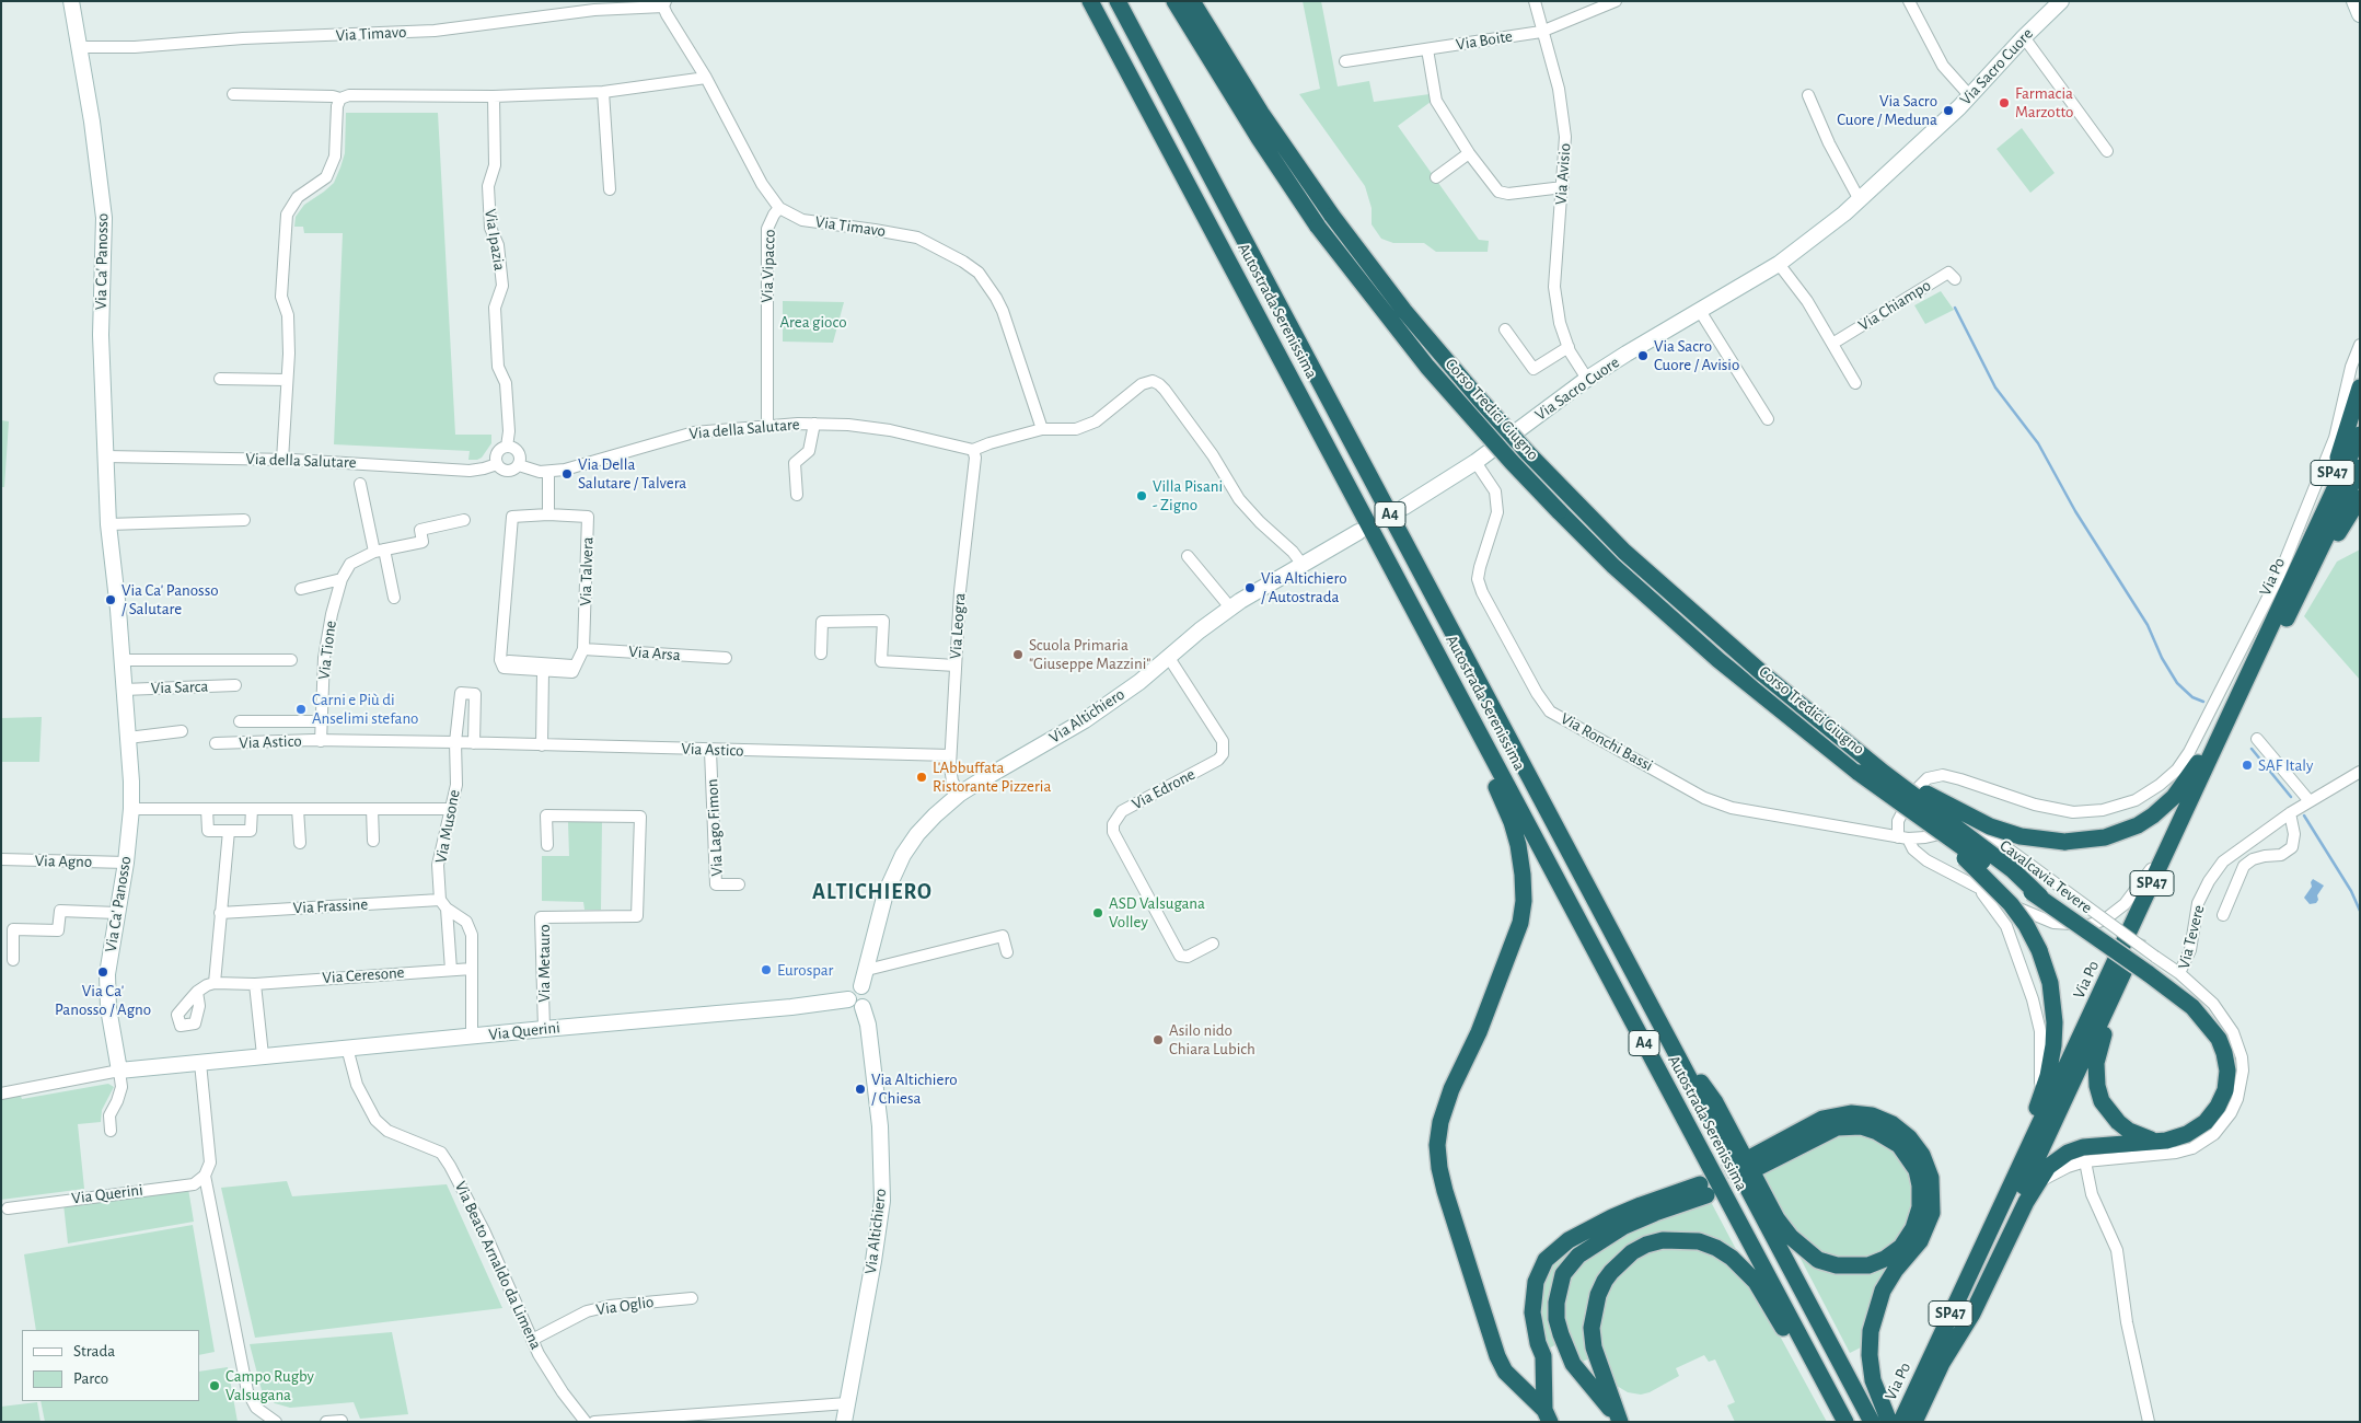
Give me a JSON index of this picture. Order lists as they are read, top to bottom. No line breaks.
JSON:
{"streets":{"highway":["Autostrada Serenissima","Corso Tredici Giugno","SP47","A4","Via Po"],"street":["Via Timavo","Via Boite","Via Sacro Cuore","Via Avisio","Via Ipazia","Via Ca' Panosso","Via Vipacco","Via Chiampo","Via della Salutare","Via Talvera","Via Leogra","Via Tione","Via Arsa","Via Sarca","Via Altichiero","Via Astico","Via Ronchi Bassi","Via Edrone","Via Musone","Via Lago Fimon","Via Agno","Cavalcavia Tevere","Via Frassine","Via Tevere","Via Metauro","Via Ceresone","Via Querini","Via Beato Arnaldo da Limena","Via Oglio"]},"crossings":[["Via Timavo","Via Ca' Panosso"],["Via Timavo","Via Vipacco"],["Via Boite","Via Avisio"],["Via Sacro Cuore","Via Avisio"],["Via Sacro Cuore","Via Ronchi Bassi"],["Via Ipazia","Via della Salutare"],["Via Ca' Panosso","Via della Salutare"],["Via Ca' Panosso","Via Sarca"],["Via Ca' Panosso","Via Agno"],["Via Ca' Panosso","Via Querini"],["Via Vipacco","Via della Salutare"],["Via della Salutare","Via Leogra"],["SP47","Via Po"],["Via Talvera","Via Arsa"],["Via Po","Via Ronchi Bassi"],["Via Po","Cavalcavia Tevere"],["Via Leogra","Via Altichiero"],["Via Leogra","Via Astico"],["Via Tione","Via Astico"],["Via Altichiero","Via Edrone"],["Via Altichiero","Via Querini"],["Via Astico","Via Musone"],["Via Astico","Via Lago Fimon"],["Via Ronchi Bassi","Cavalcavia Tevere"],["Via Musone","Via Frassine"],["Via Musone","Via Ceresone"],["Cavalcavia Tevere","Via Tevere"],["Via Metauro","Via Querini"],["Via Querini","Via Beato Arnaldo da Limena"],["Via Beato Arnaldo da Limena","Via Oglio"]],"districts":["ALTICHIERO"],"parks":["Area gioco"],"places":["Farmacia Marzotto","Via Sacro Cuore / Meduna","Via Sacro Cuore / Avisio","Via Della Salutare / Talvera","Villa Pisani - Zigno","Via Altichiero / Autostrada","Via Ca' Panosso / Salutare","Scuola Primaria \"Giuseppe Mazzini\"","Carni e Più di Anselimi stefano","SAF Italy","L'Abbuffata Ristorante Pizzeria","ASD Valsugana Volley","Eurospar","Via Ca' Panosso / Agno","Asilo nido Chiara Lubich","Via Altichiero / Chiesa","Campo Rugby Valsugana"],"legend":["Strada","Parco"]}
